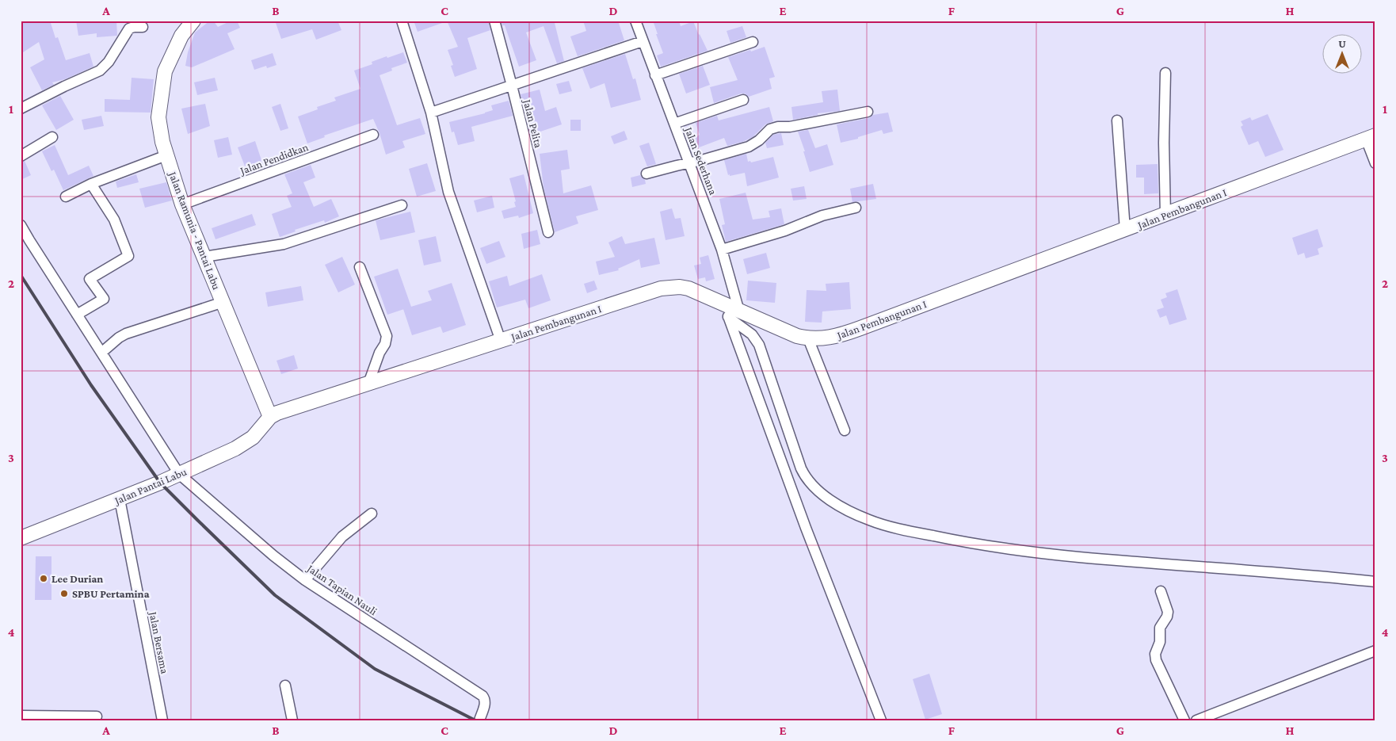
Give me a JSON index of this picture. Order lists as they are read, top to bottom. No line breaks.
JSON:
{"streets":{"main road":["Jalan Pembangunan I","Jalan Ramunia - Pantai Labu","Jalan Pantai Labu"],"street":["Jalan Pelita","Jalan Pendidkan","Jalan Sederhana","Jalan Tapian Nauli","Jalan Bersama"]},"crossings":[["Jalan Pendidkan","Jalan Ramunia - Pantai Labu"],["Jalan Sederhana","Jalan Pembangunan I"],["Jalan Pembangunan I","Jalan Ramunia - Pantai Labu"],["Jalan Pembangunan I","Jalan Pantai Labu"],["Jalan Ramunia - Pantai Labu","Jalan Pantai Labu"],["Jalan Pantai Labu","Jalan Tapian Nauli"],["Jalan Pantai Labu","Jalan Bersama"]],"places":["Lee Durian","SPBU Pertamina"],"north":"top","grid":{"columns":["A","B","C","D","E","F","G","H"],"rows":["1","2","3","4"]}}
